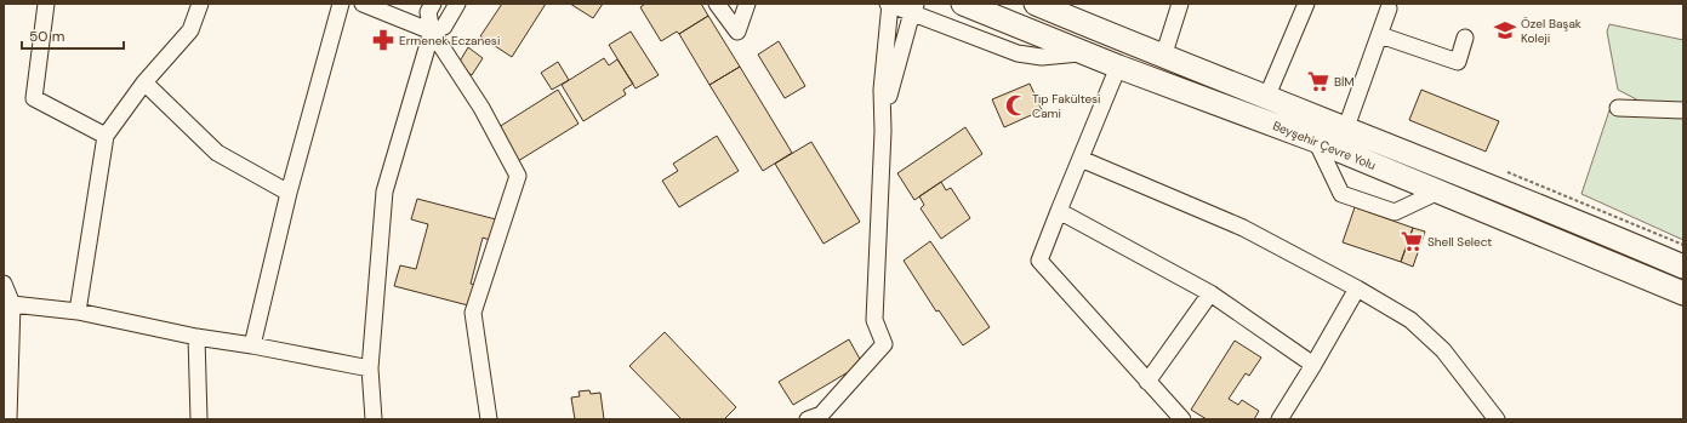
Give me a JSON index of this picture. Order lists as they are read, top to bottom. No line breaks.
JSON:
{"streets":{"highway":["Beyşehir Çevre Yolu"]},"places":{"school or university":["Özel Başak Koleji"],"pharmacy":["Ermenek Eczanesi"],"supermarket":["BİM","Shell Select"],"mosque":["Tıp Fakültesi Cami"]},"scale_bar":"50 m"}
